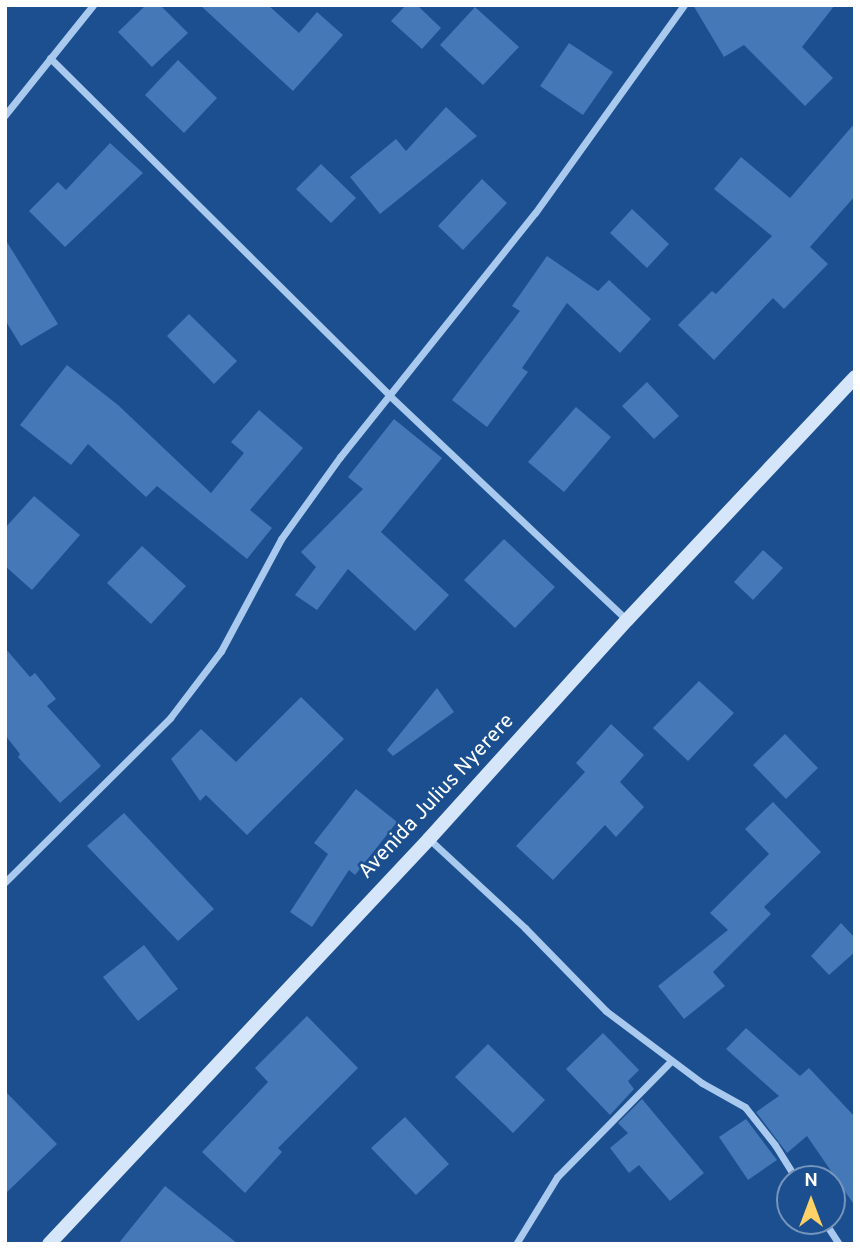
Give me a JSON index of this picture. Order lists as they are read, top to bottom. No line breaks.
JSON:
{"streets":{"street":["Avenida Julius Nyerere"]},"north":"top"}
